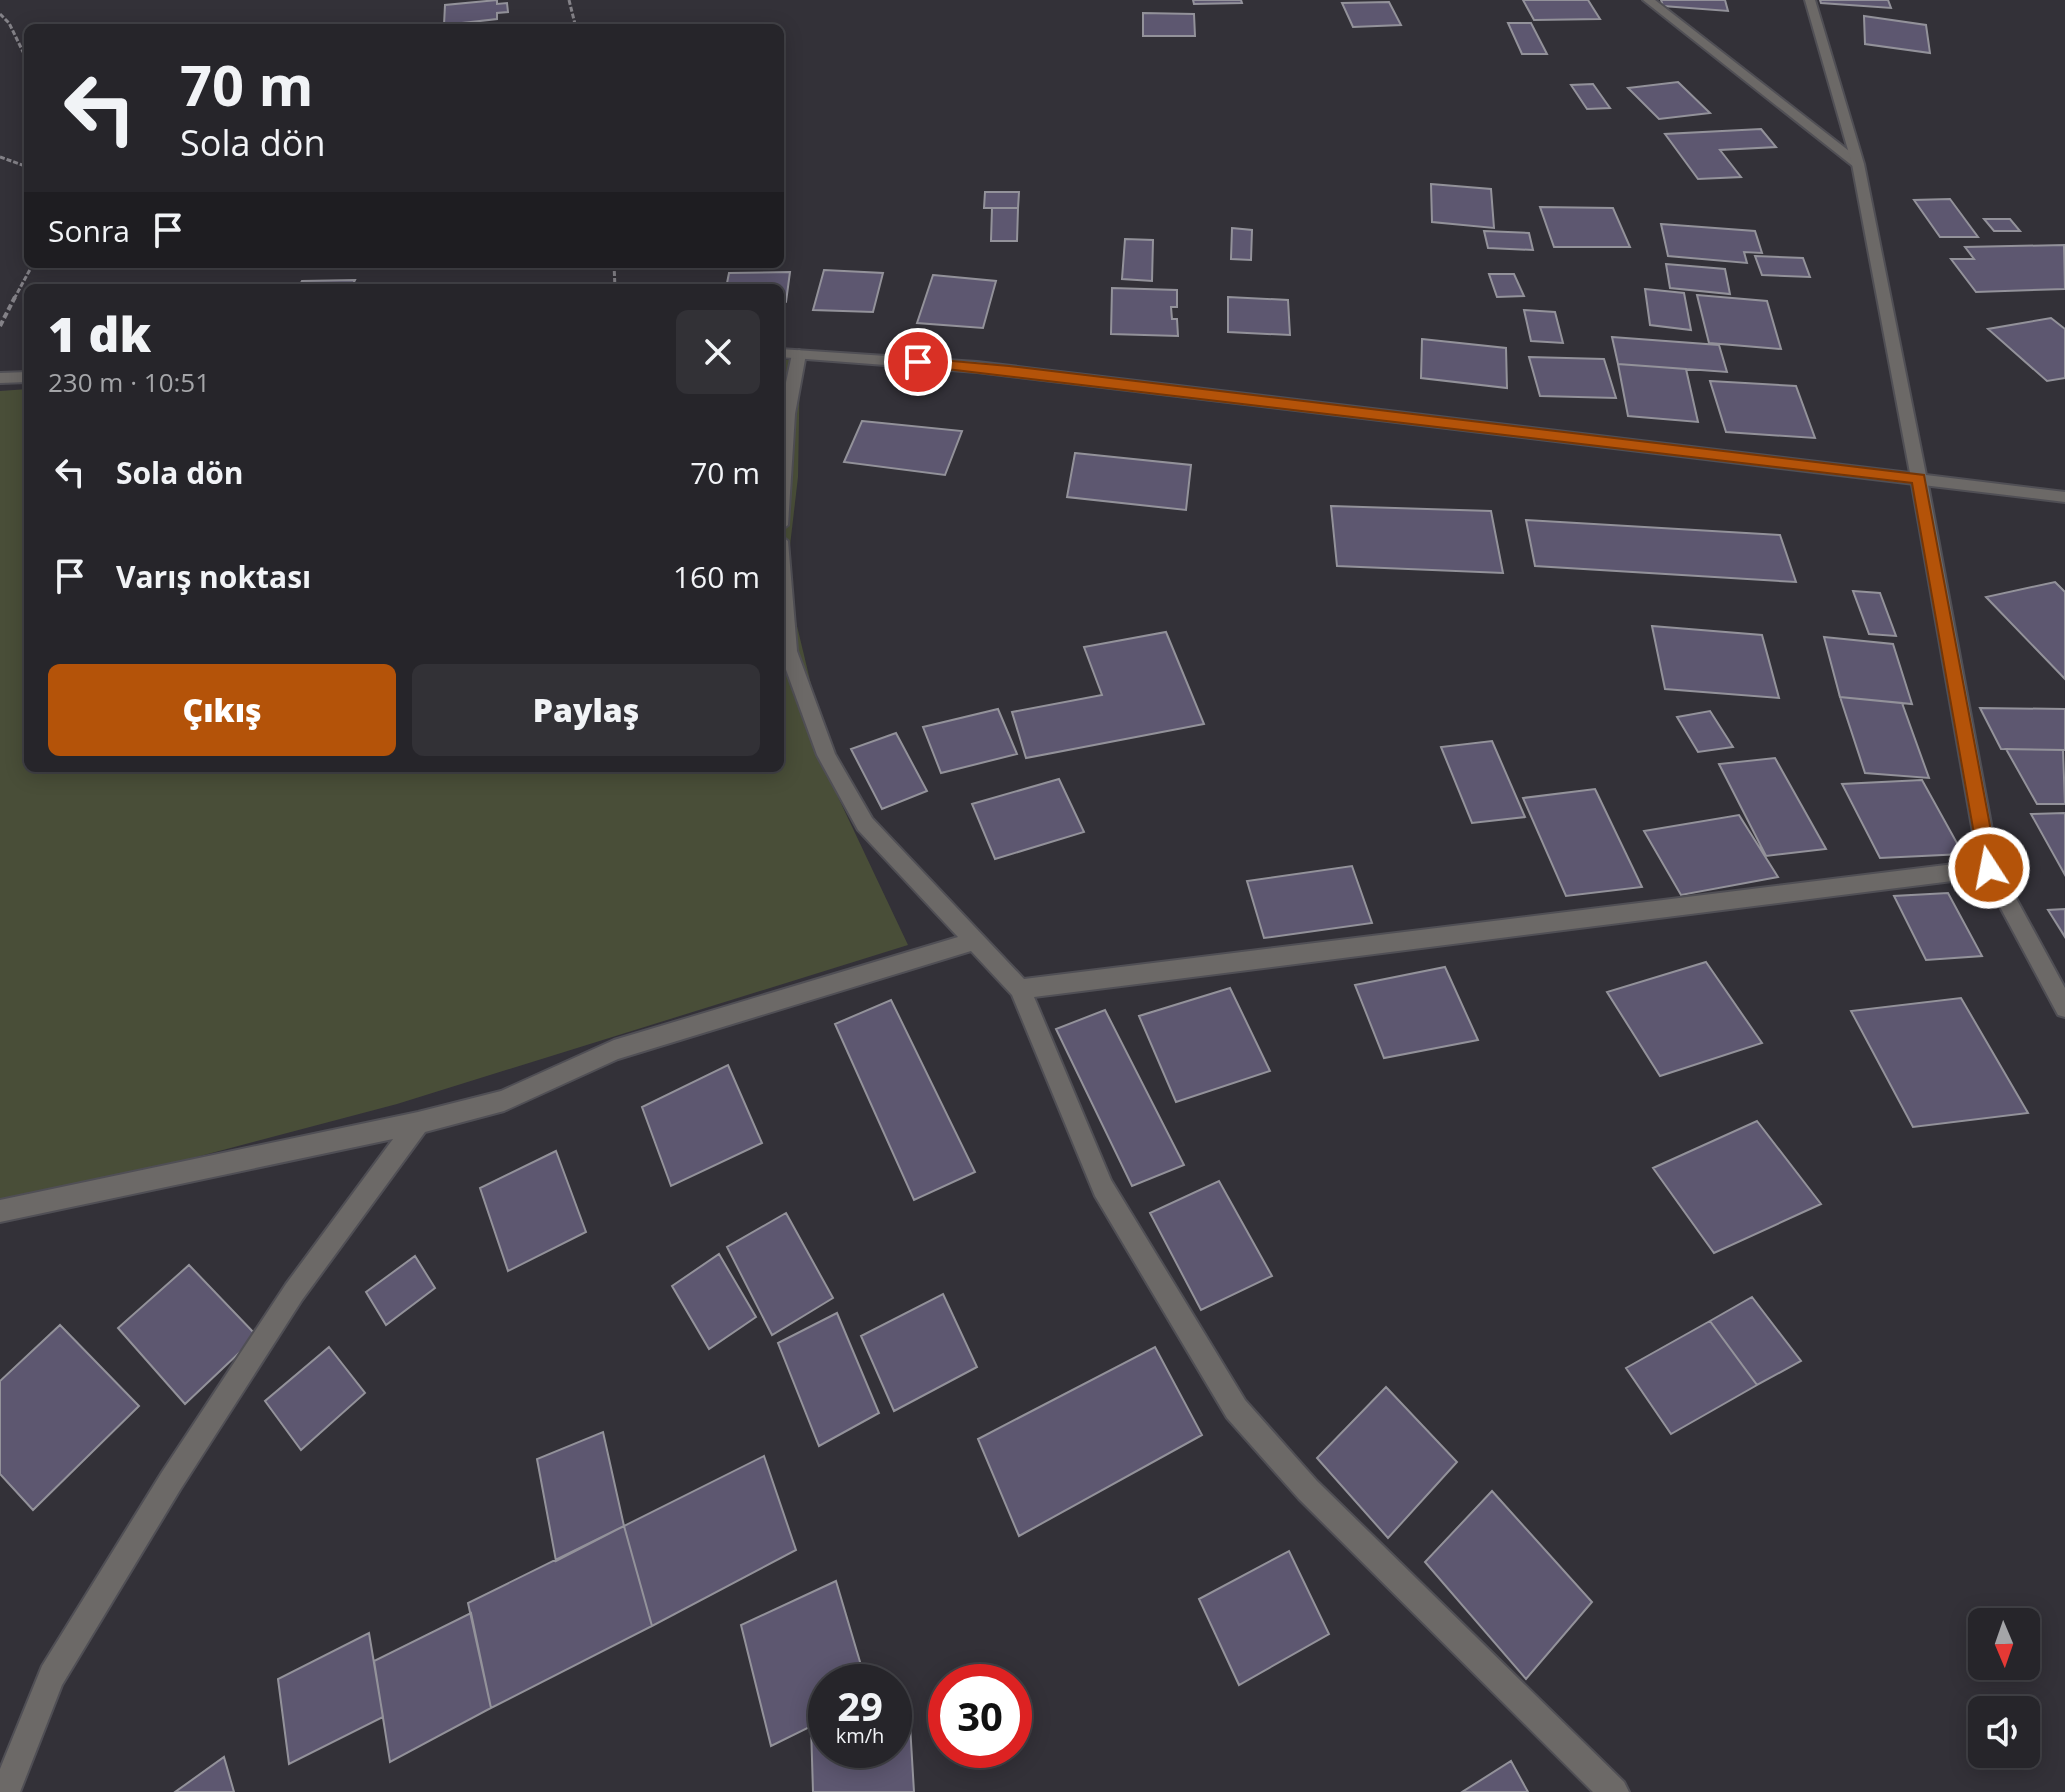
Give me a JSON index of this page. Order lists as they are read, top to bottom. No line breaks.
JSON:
{"north":"bottom","page":{"turn":["70 m","Sola dön"],"then":"Sonra","heading":["1 dk","230 m · 10:51"],"list":[{"name":"Sola dön","value":"70 m"},{"name":"Varış noktası","value":"160 m"}],"buttons":["Çıkış","Paylaş"],"speed":"29 km/h","limit":"30"}}
